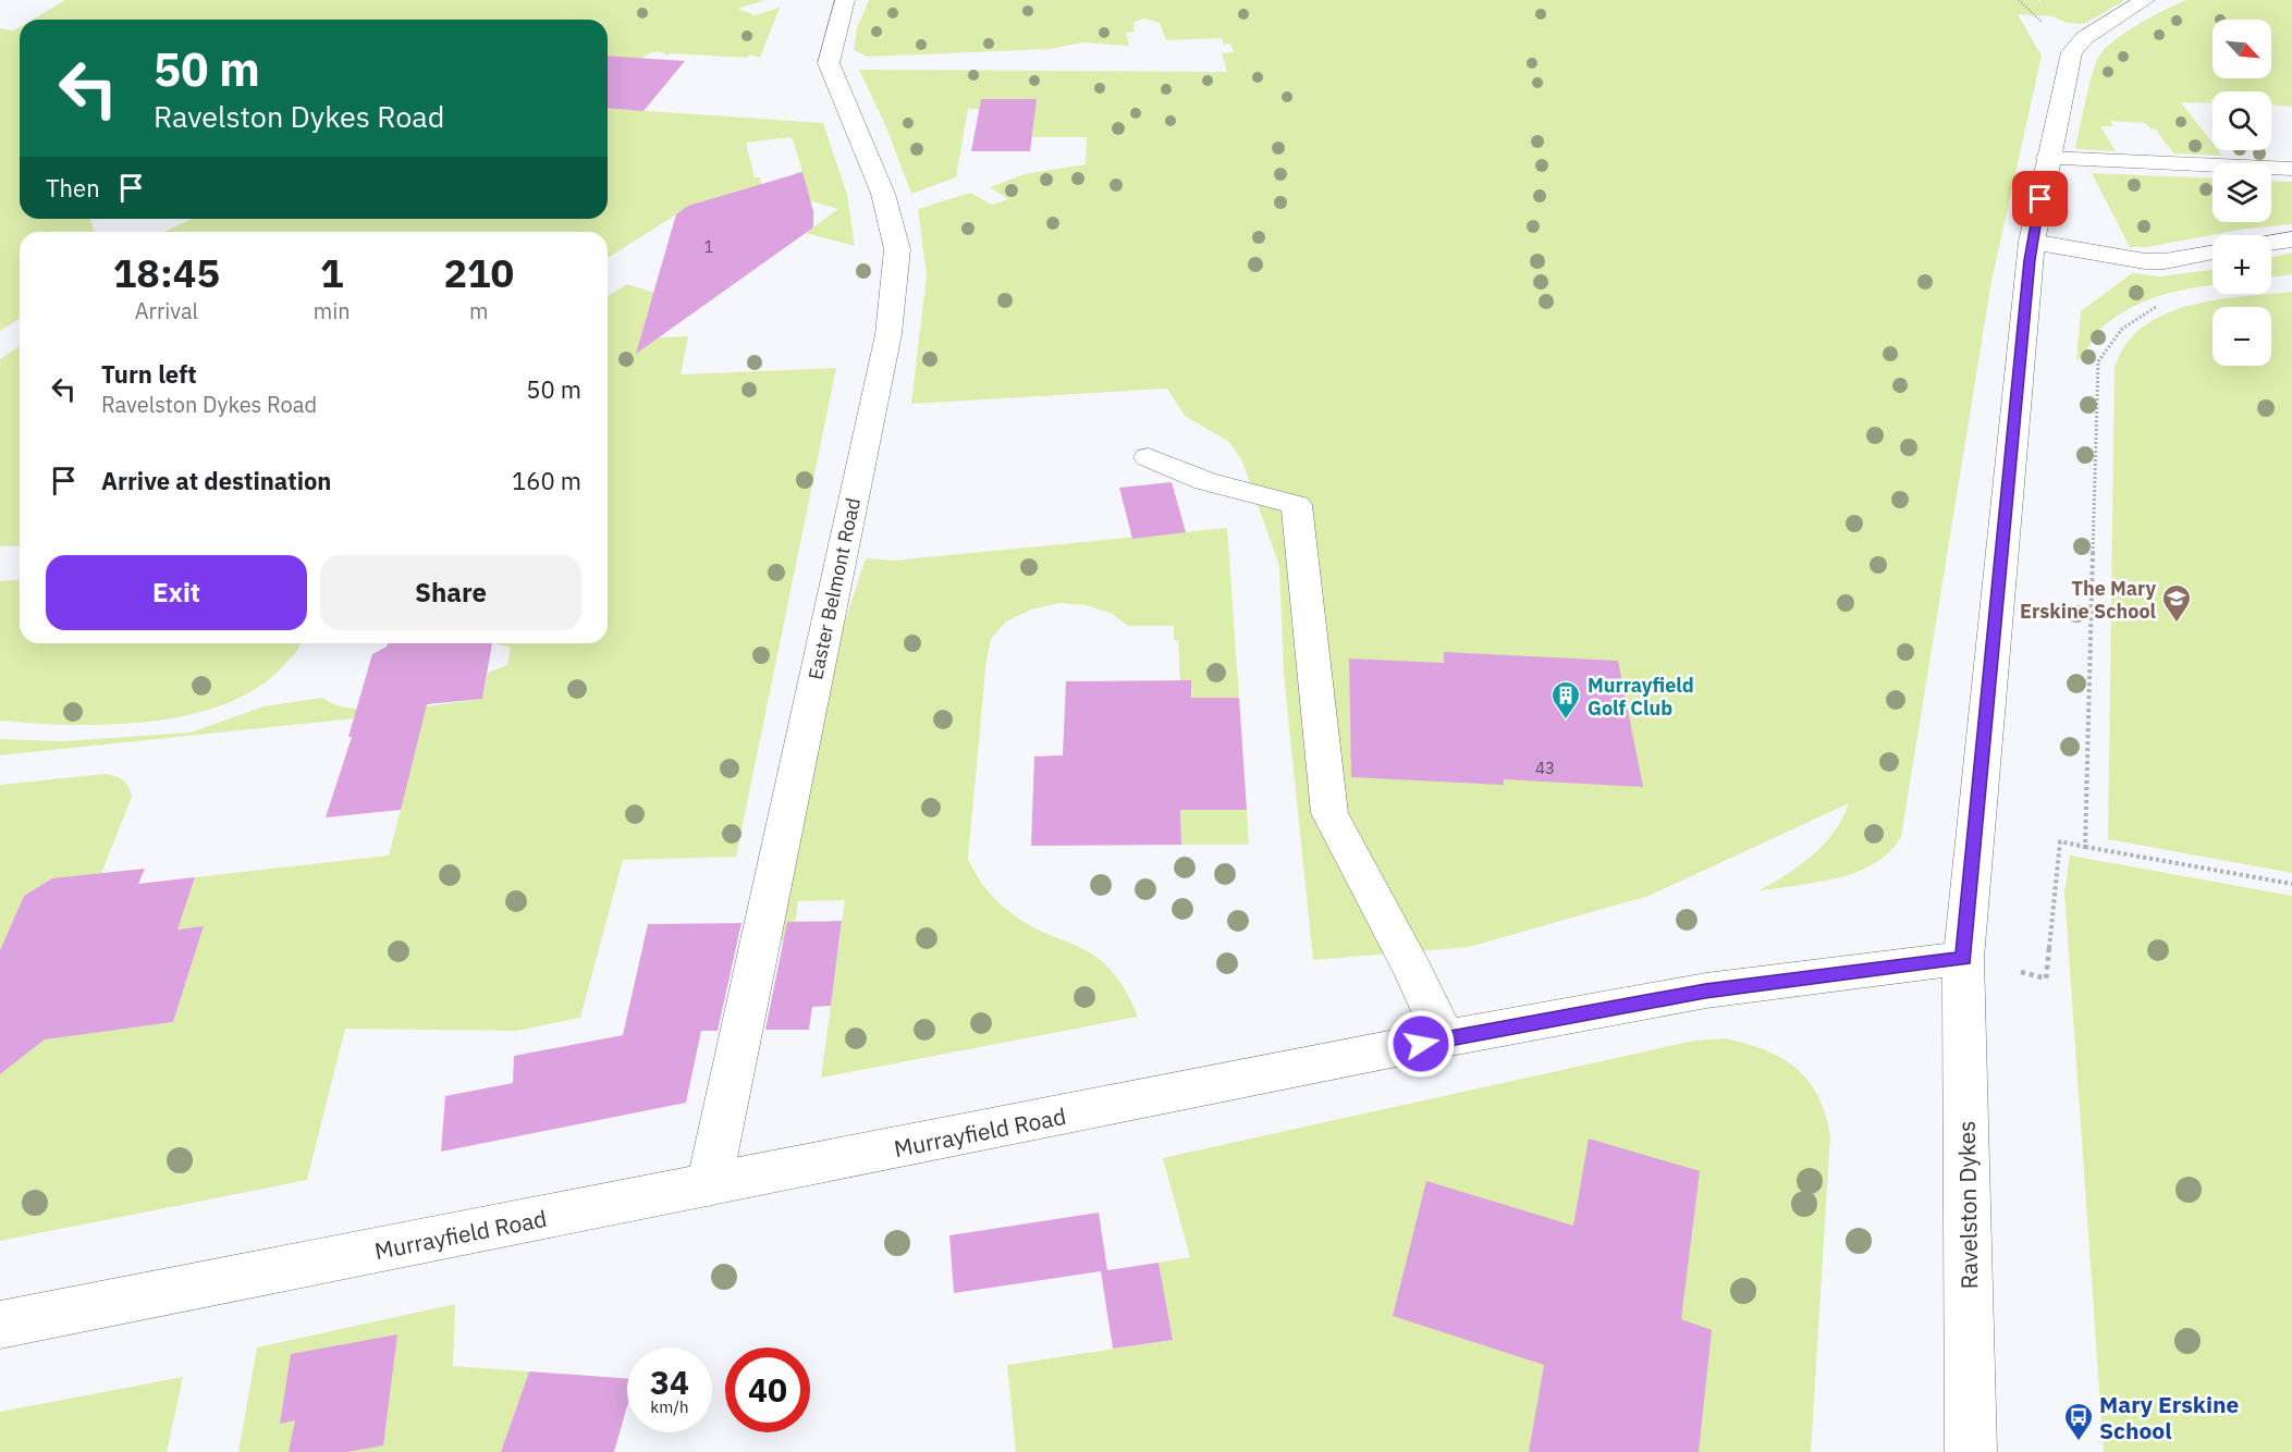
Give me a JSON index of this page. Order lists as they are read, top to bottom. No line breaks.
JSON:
{"streets":{"street":["Easter Belmont Road","Murrayfield Road","Ravelston Dykes"]},"crossings":[["Easter Belmont Road","Murrayfield Road"],["Murrayfield Road","Ravelston Dykes"]],"places":{"school or university":["The Mary Erskine School"],"building":["Murrayfield Golf Club"],"bus stop":["Mary Erskine School"]},"house_numbers":["1","43"],"north":"bottom right","page":{"map_buttons":["+","−"],"turn":["50 m","Ravelston Dykes Road"],"then":"Then","eta":["18:45","Arrival","1","min","210","m"],"list":[{"name":"Turn left","note":"Ravelston Dykes Road","value":"50 m"},{"name":"Arrive at destination","value":"160 m"}],"buttons":["Exit","Share"],"speed":"34 km/h","limit":"40"}}
